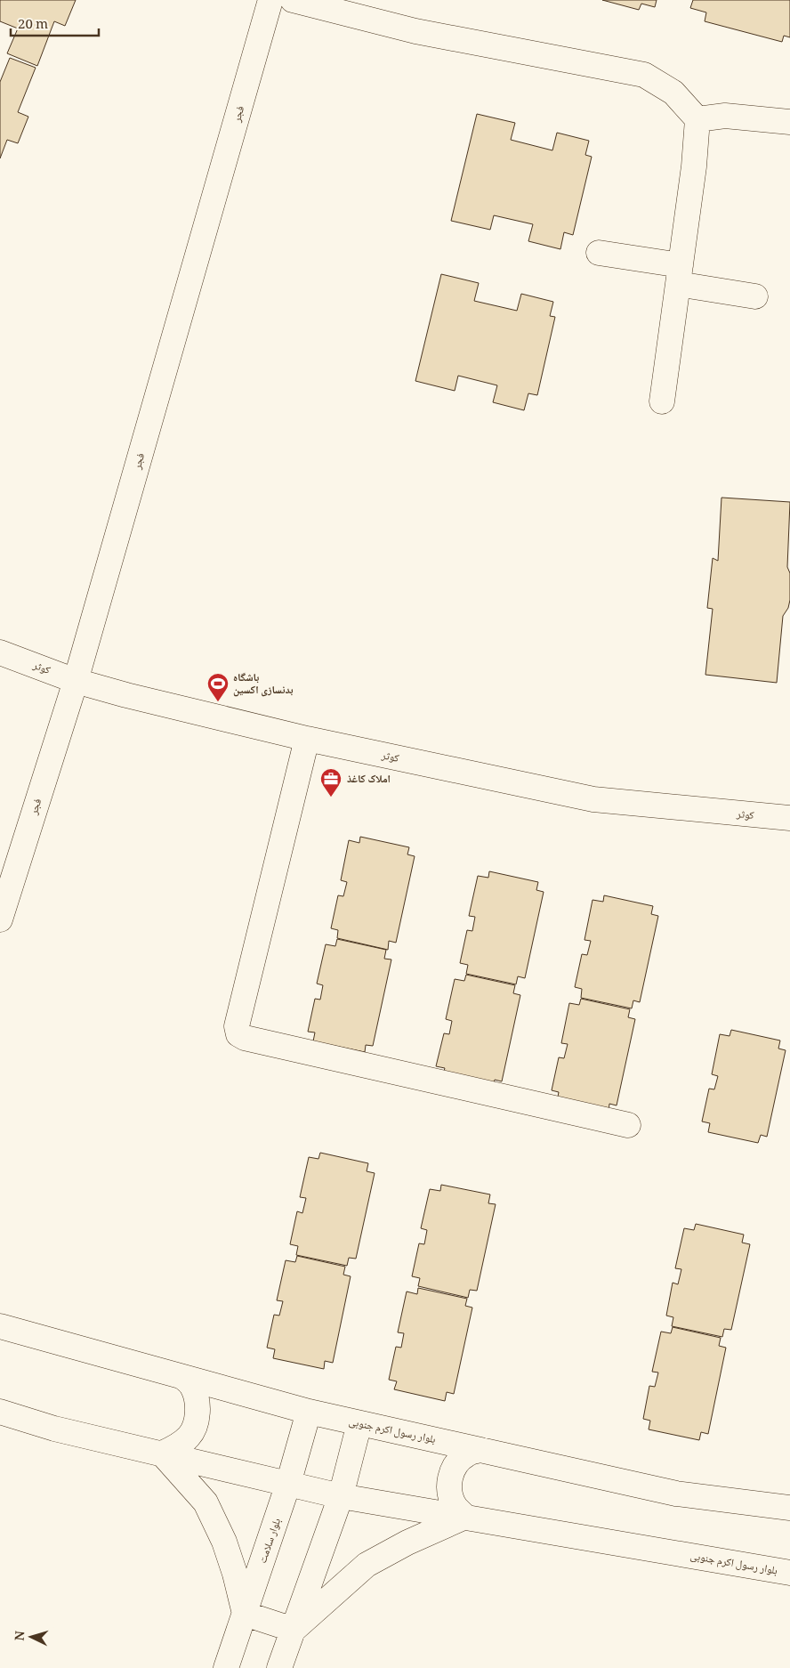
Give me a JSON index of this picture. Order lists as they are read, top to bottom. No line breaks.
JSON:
{"streets":{"street":["فجر","کوثر","بلوار رسول اکرم جنوبی","بلوار سلامت"]},"crossings":[["فجر","کوثر"],["بلوار رسول اکرم جنوبی","بلوار سلامت"]],"places":{"sports":["باشگاه بدنسازی اکسین"],"office":["املاک کاغذ"]},"scale_bar":"20 m","north":"left"}
